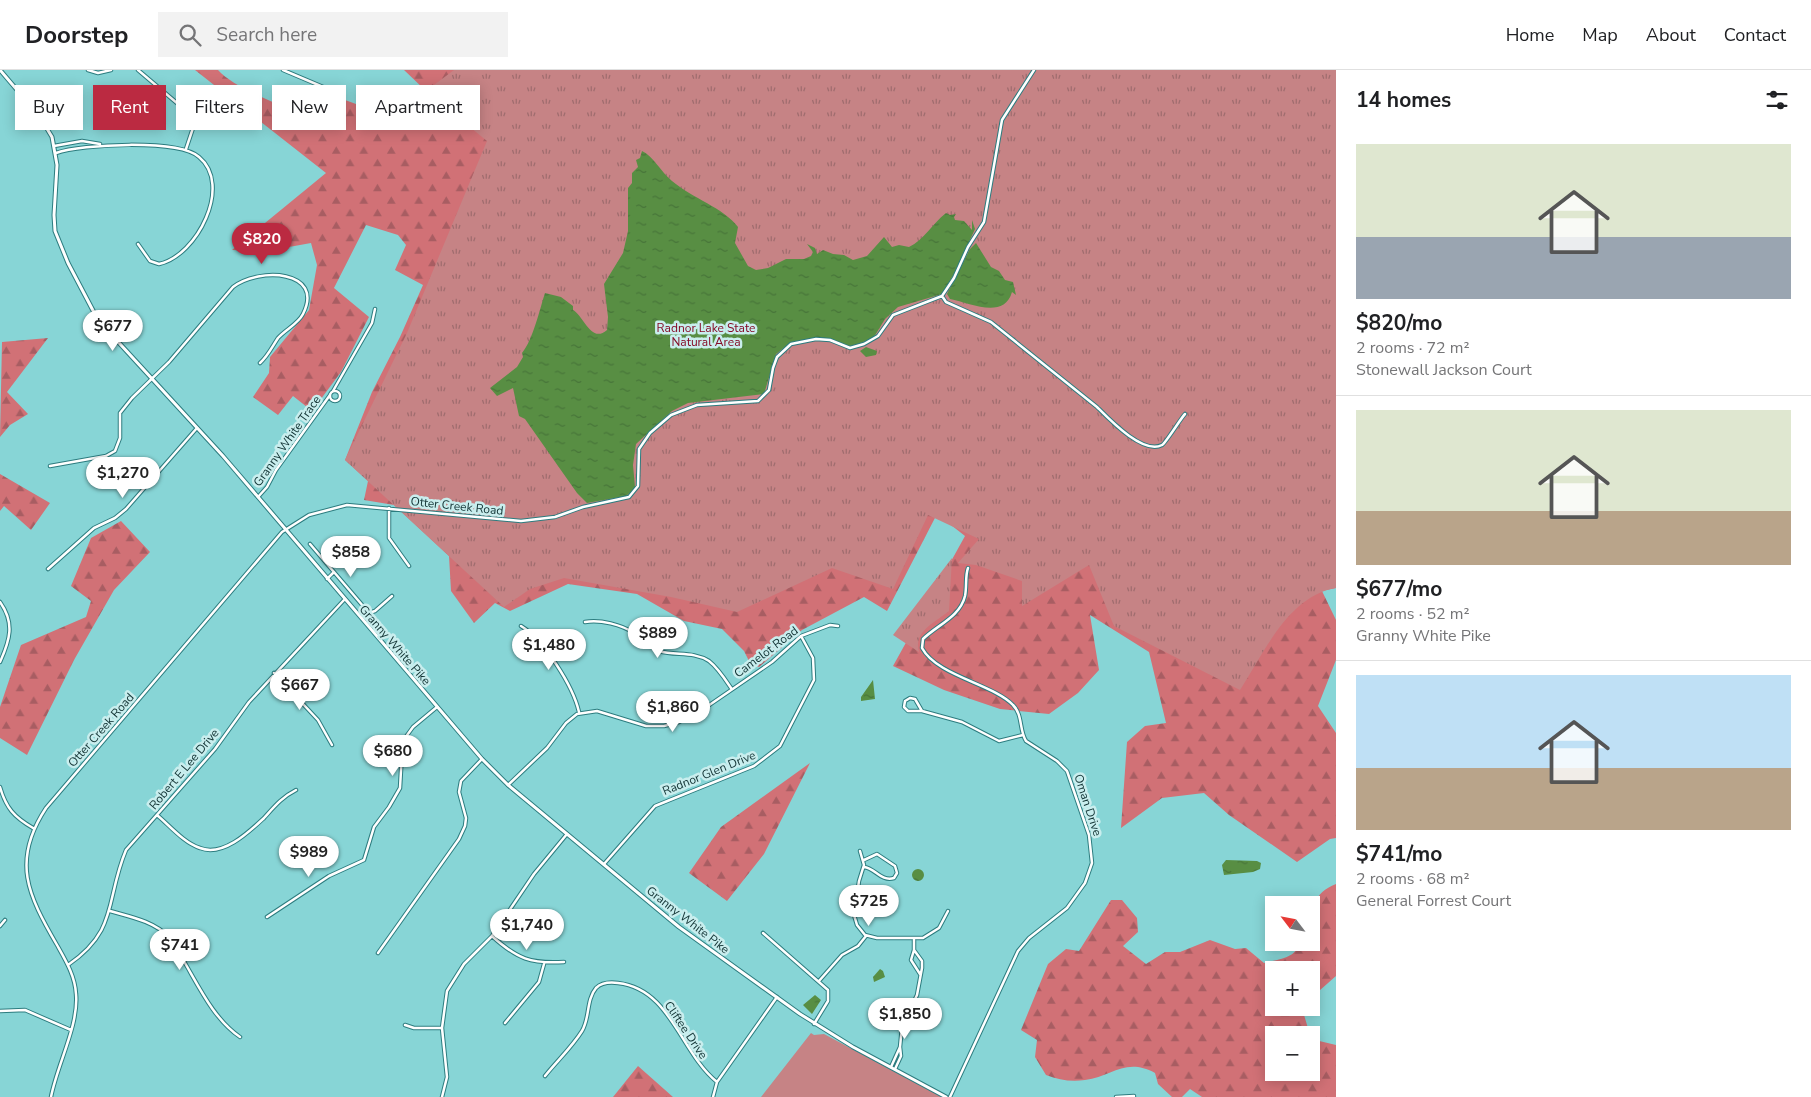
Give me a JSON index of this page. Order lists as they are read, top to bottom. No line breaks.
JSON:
{"streets":{"main road":["Granny White Pike"],"street":["Granny White Trace","Otter Creek Road","Camelot Road","Robert E Lee Drive","Radnor Glen Drive","Oman Drive","Cliftee Drive"]},"crossings":[["Granny White Trace","Granny White Pike"],["Otter Creek Road","Granny White Pike"],["Otter Creek Road","Robert E Lee Drive"],["Granny White Pike","Robert E Lee Drive"],["Granny White Pike","Radnor Glen Drive"],["Granny White Pike","Oman Drive"],["Camelot Road","Radnor Glen Drive"]],"parks":["Radnor Lake State Natural Area"],"north":"top left","page":{"header":"Doorstep","search":"Search here","nav":["Home","Map","About","Contact"],"heading":"14 homes","chip":["Buy","Rent","Filters","New","Apartment"],"list":[{"name":"$820/mo","note":"2 rooms · 72 m² · Stonewall Jackson Court"},{"name":"$677/mo","note":"2 rooms · 52 m² · Granny White Pike"},{"name":"$741/mo","note":"2 rooms · 68 m² · General Forrest Court"}],"price":["$820","$677","$1,270","$858","$889","$1,480","$667","$1,860","$680","$989","$725","$1,740","$741","$1,850"],"map_buttons":["+","−"]}}
